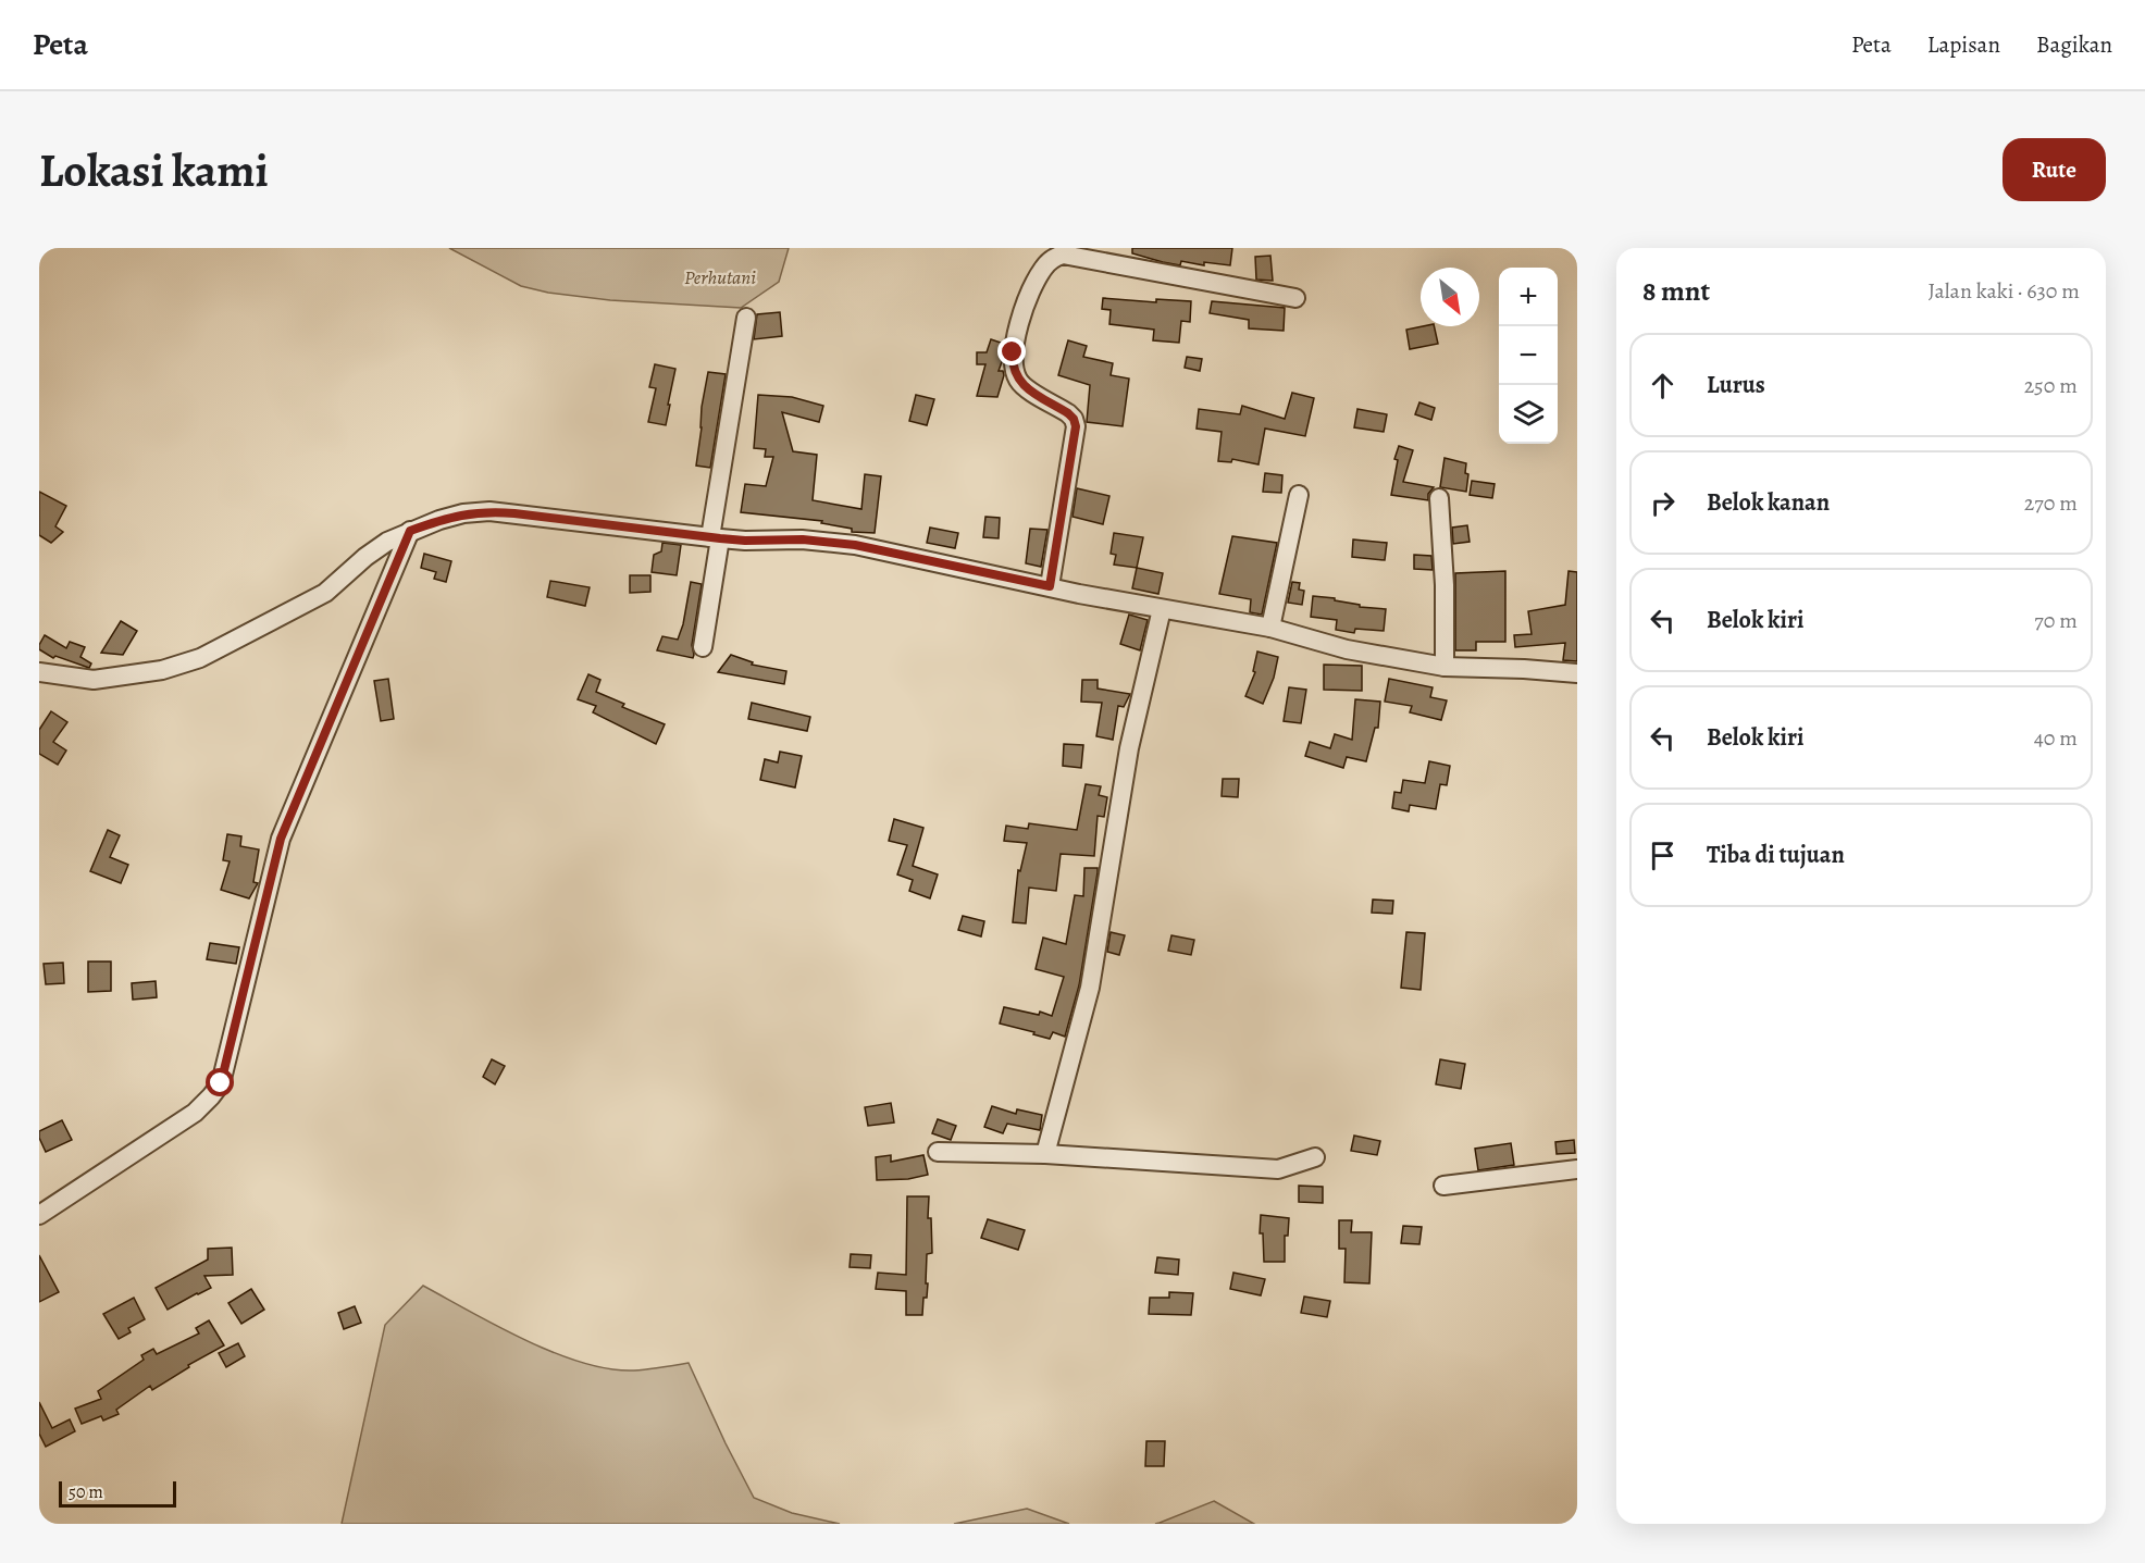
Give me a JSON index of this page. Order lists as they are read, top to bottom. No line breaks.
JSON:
{"parks":["Perhutani"],"scale_bar":"50 m","north":"bottom right","page":{"header":"Peta","nav":["Peta","Lapisan","Bagikan"],"buttons":"Rute","title":"Lokasi kami","heading":["8 mnt","Jalan kaki · 630 m"],"map_buttons":["+","−"],"list":[["Lurus","250 m"],["Belok kanan","270 m"],["Belok kiri","70 m"],["Belok kiri","40 m"],"Tiba di tujuan"],"scale":"50 m"}}
